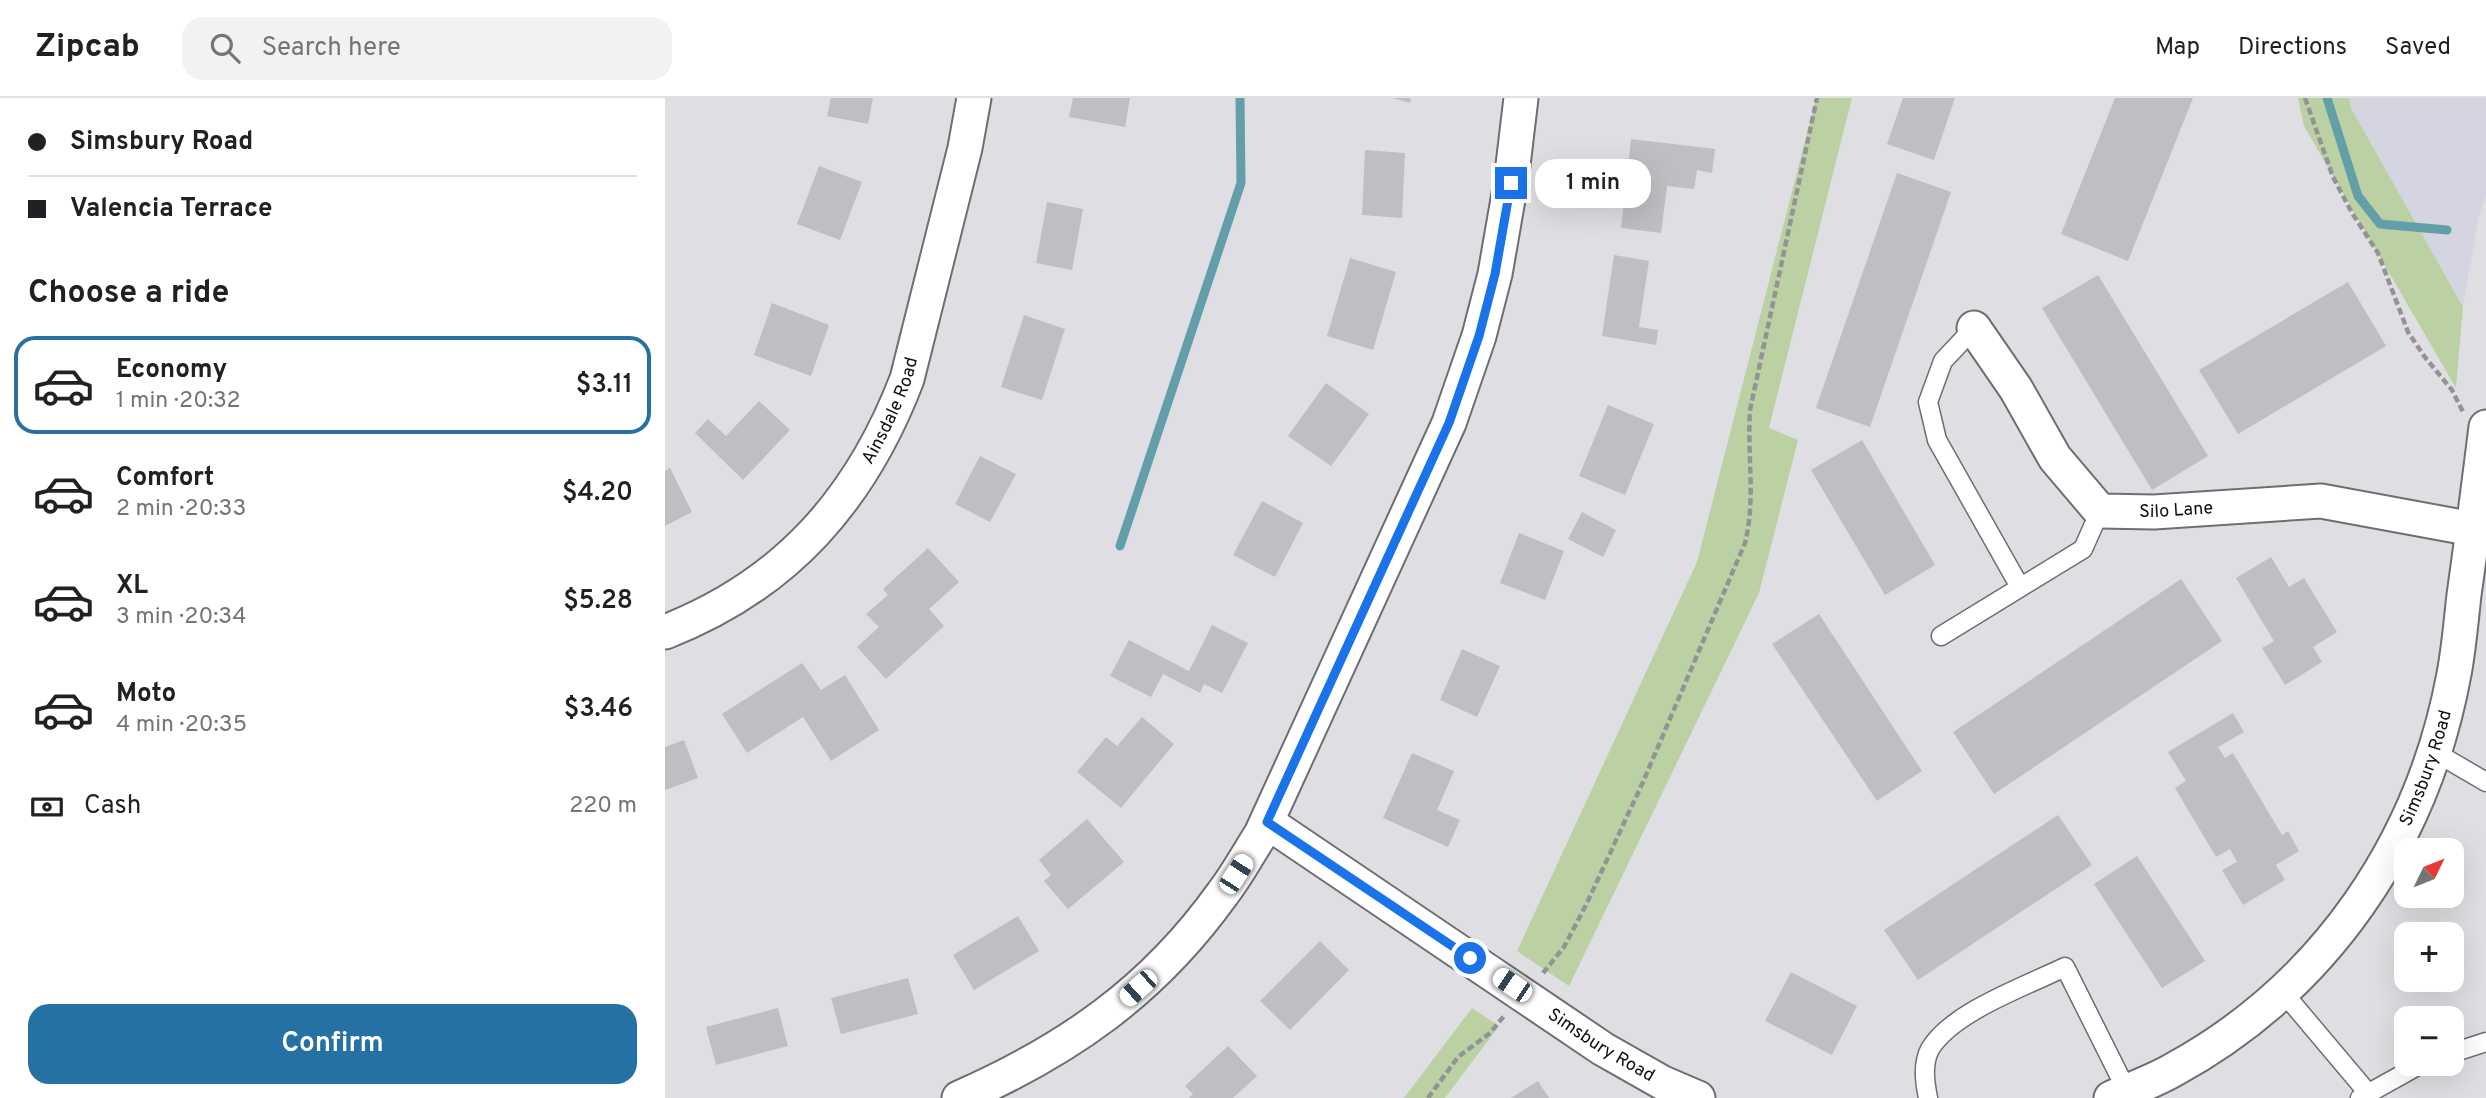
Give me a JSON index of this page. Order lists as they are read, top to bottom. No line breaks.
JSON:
{"streets":{"street":["Ainsdale Road","Silo Lane","Simsbury Road"]},"crossings":[["Silo Lane","Simsbury Road"]],"north":"top right","page":{"header":"Zipcab","search":"Search here","nav":["Map","Directions","Saved"],"banner":["Simsbury Road","Valencia Terrace"],"bubble":"1 min","heading":"Choose a ride","list":[{"name":"Economy","note":"1 min · 20:32","value":"$3.11"},{"name":"Comfort","note":"2 min · 20:33","value":"$4.20"},{"name":"XL","note":"3 min · 20:34","value":"$5.28"},{"name":"Moto","note":"4 min · 20:35","value":"$3.46"}],"pay":["Cash","220 m"],"map_buttons":["+","−"],"buttons":"Confirm"}}
